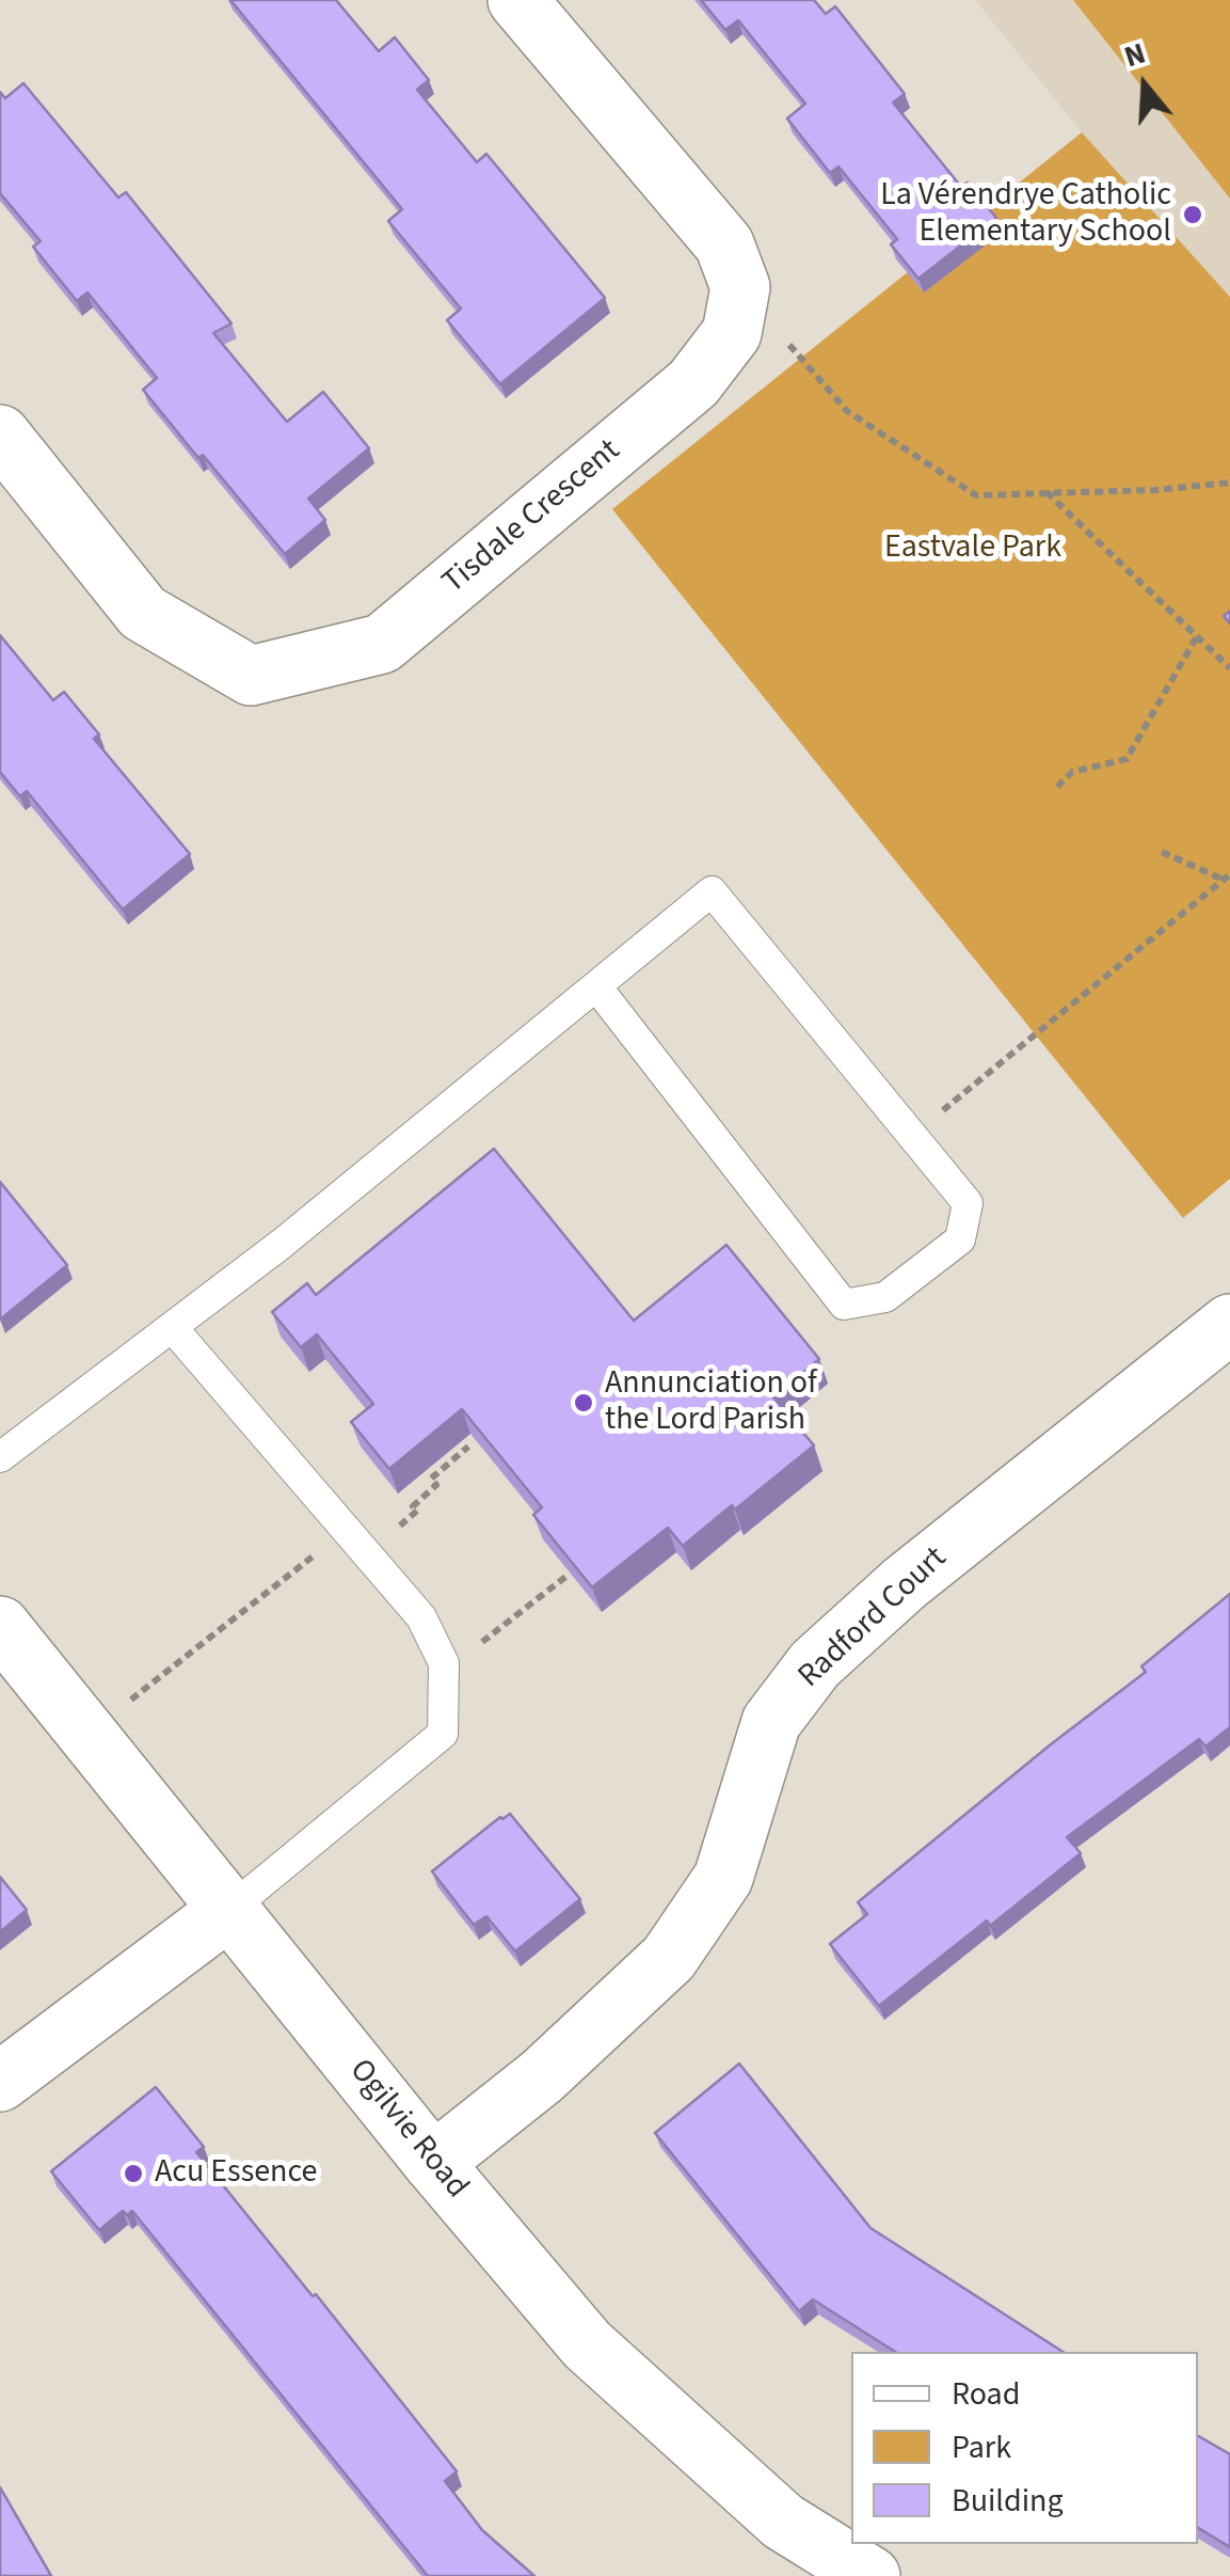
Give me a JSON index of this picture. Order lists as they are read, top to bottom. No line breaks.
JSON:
{"streets":{"street":["Tisdale Crescent","Radford Court","Ogilvie Road"]},"crossings":[["Radford Court","Ogilvie Road"]],"parks":["Eastvale Park"],"places":["La Vérendrye Catholic Elementary School","Annunciation of the Lord Parish","Acu Essence"],"legend":["Road","Park","Building"],"north":"top"}
